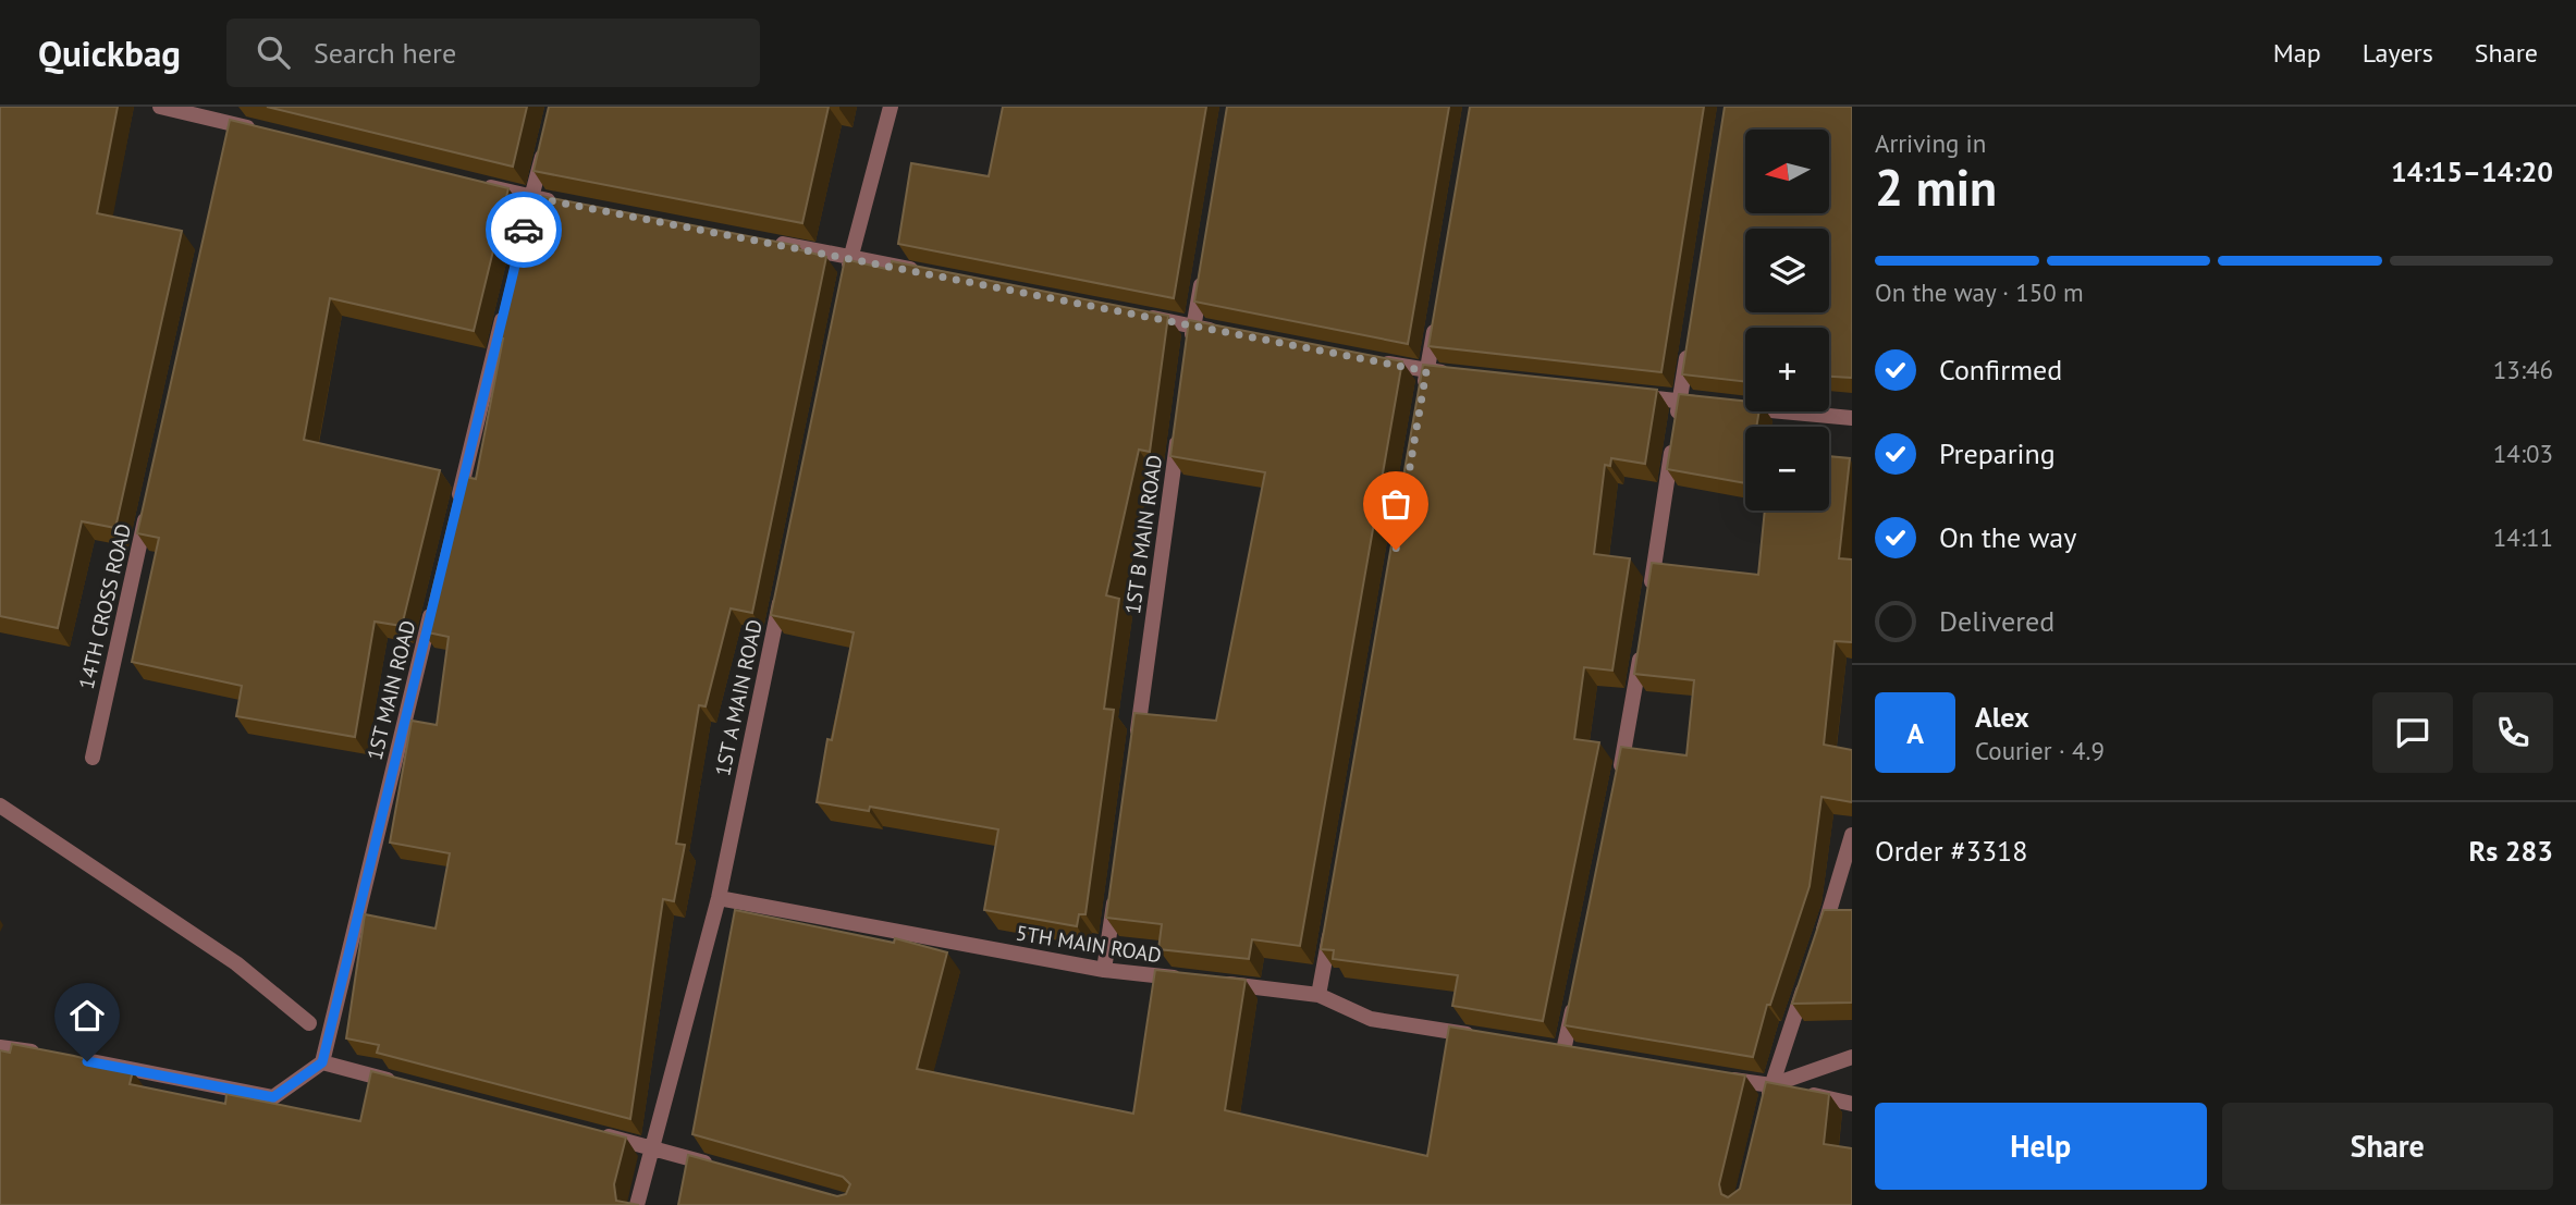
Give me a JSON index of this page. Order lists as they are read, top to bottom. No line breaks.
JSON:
{"streets":{"street":["1ST B MAIN ROAD","14TH CROSS ROAD","1ST MAIN ROAD","1ST A MAIN ROAD","5TH MAIN ROAD"]},"crossings":[["1ST A MAIN ROAD","5TH MAIN ROAD"]],"north":"left","page":{"header":"Quickbag","search":"Search here","nav":["Map","Layers","Share"],"heading":["2 min","Arriving in","14:15–14:20"],"panel":["Alex","Courier · 4.9","Order #3318","Rs 283"],"map_buttons":["+","−"],"bar":"On the way · 150 m","list":[["Confirmed","13:46"],["Preparing","14:03"],["On the way","14:11"],"Delivered"],"round":"A","buttons":["Help","Share"]}}
